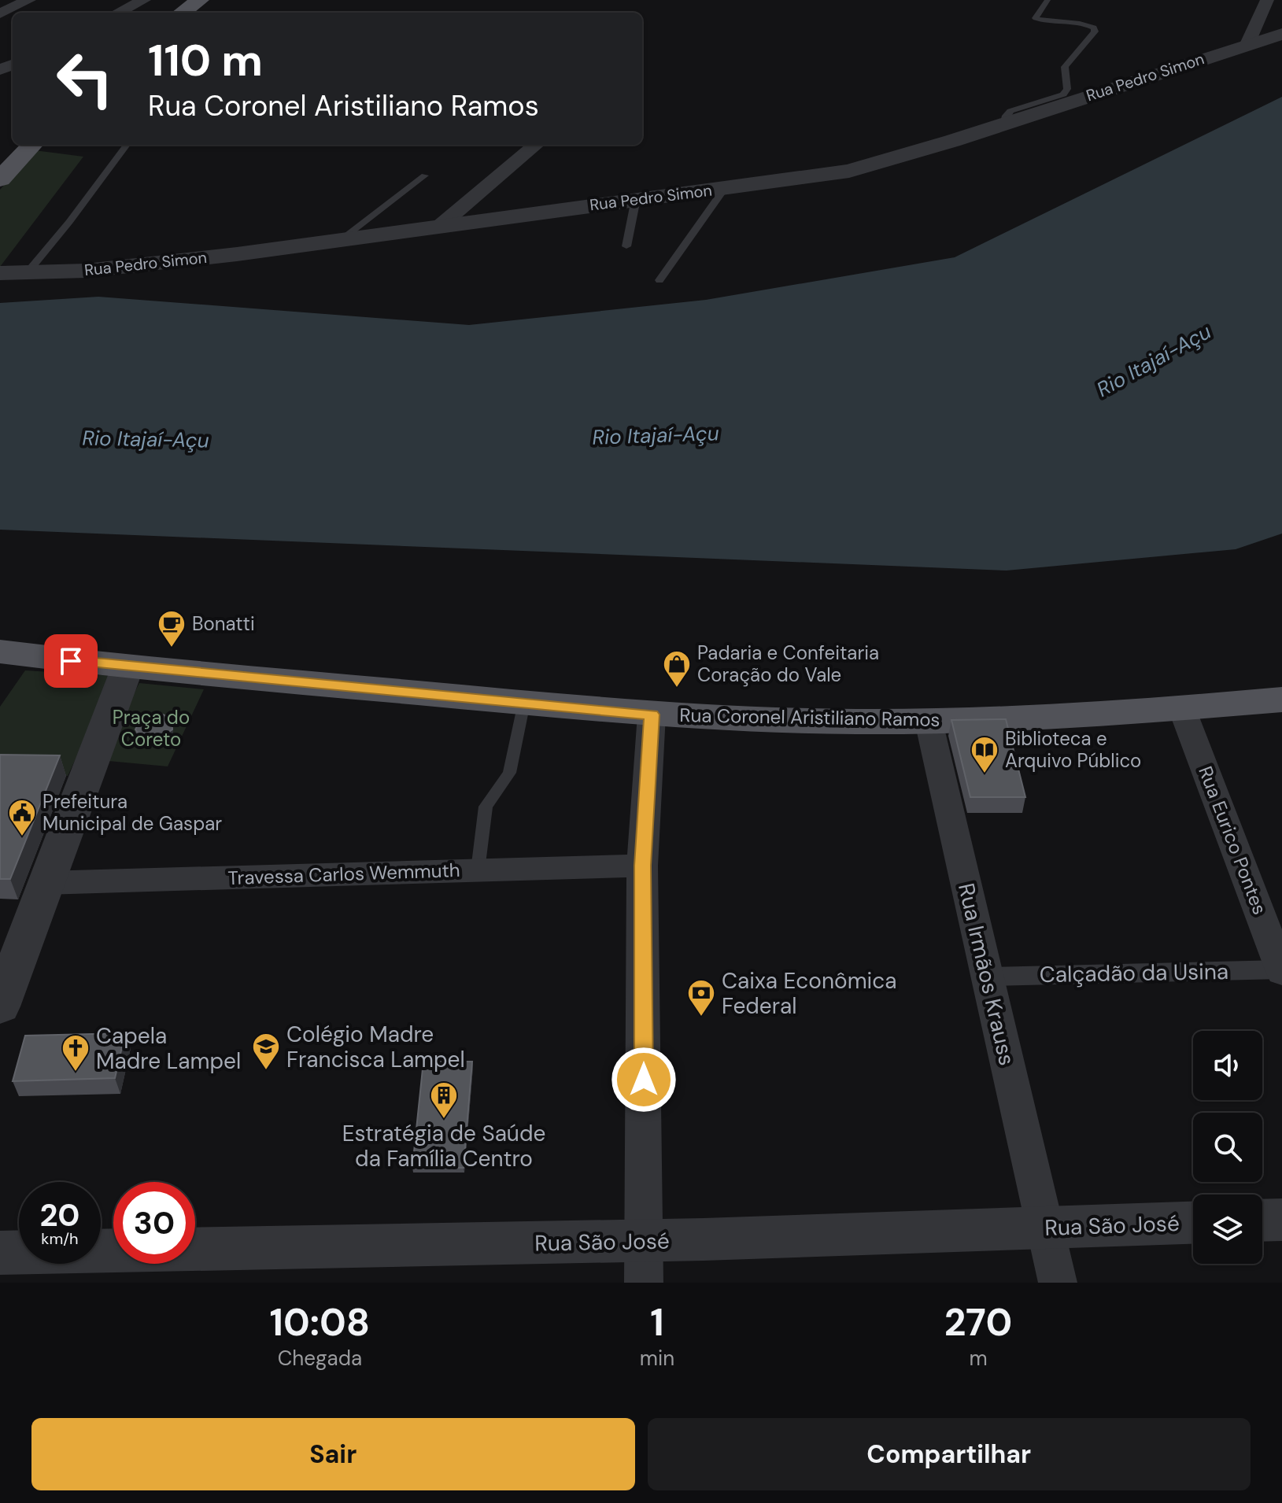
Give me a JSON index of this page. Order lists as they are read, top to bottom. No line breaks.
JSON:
{"streets":{"main road":["Rua Coronel Aristiliano Ramos"],"street":["Rua Pedro Simon","Rua Eurico Pontes","Travessa Carlos Wemmuth","Calçadão da Usina","Rua Irmãos Krauss","Rua São José"]},"crossings":[["Rua Coronel Aristiliano Ramos","Rua Eurico Pontes"],["Rua Coronel Aristiliano Ramos","Rua Irmãos Krauss"],["Rua Eurico Pontes","Calçadão da Usina"],["Calçadão da Usina","Rua Irmãos Krauss"],["Rua Irmãos Krauss","Rua São José"]],"water":["Rio Itajaí-Açu"],"parks":["Praça do Coreto"],"places":{"cafe":["Bonatti"],"shop":["Padaria e Confeitaria Coração do Vale"],"library":["Biblioteca e Arquivo Público"],"public building":["Prefeitura Municipal de Gaspar"],"bank":["Caixa Econômica Federal"],"school or university":["Colégio Madre Francisca Lampel"],"church":["Capela Madre Lampel"],"building":["Estratégia de Saúde da Família Centro"]},"page":{"turn":["110 m","Rua Coronel Aristiliano Ramos"],"speed":"20 km/h","limit":"30","eta":["10:08","Chegada","1","min","270","m"],"buttons":["Sair","Compartilhar"]}}
